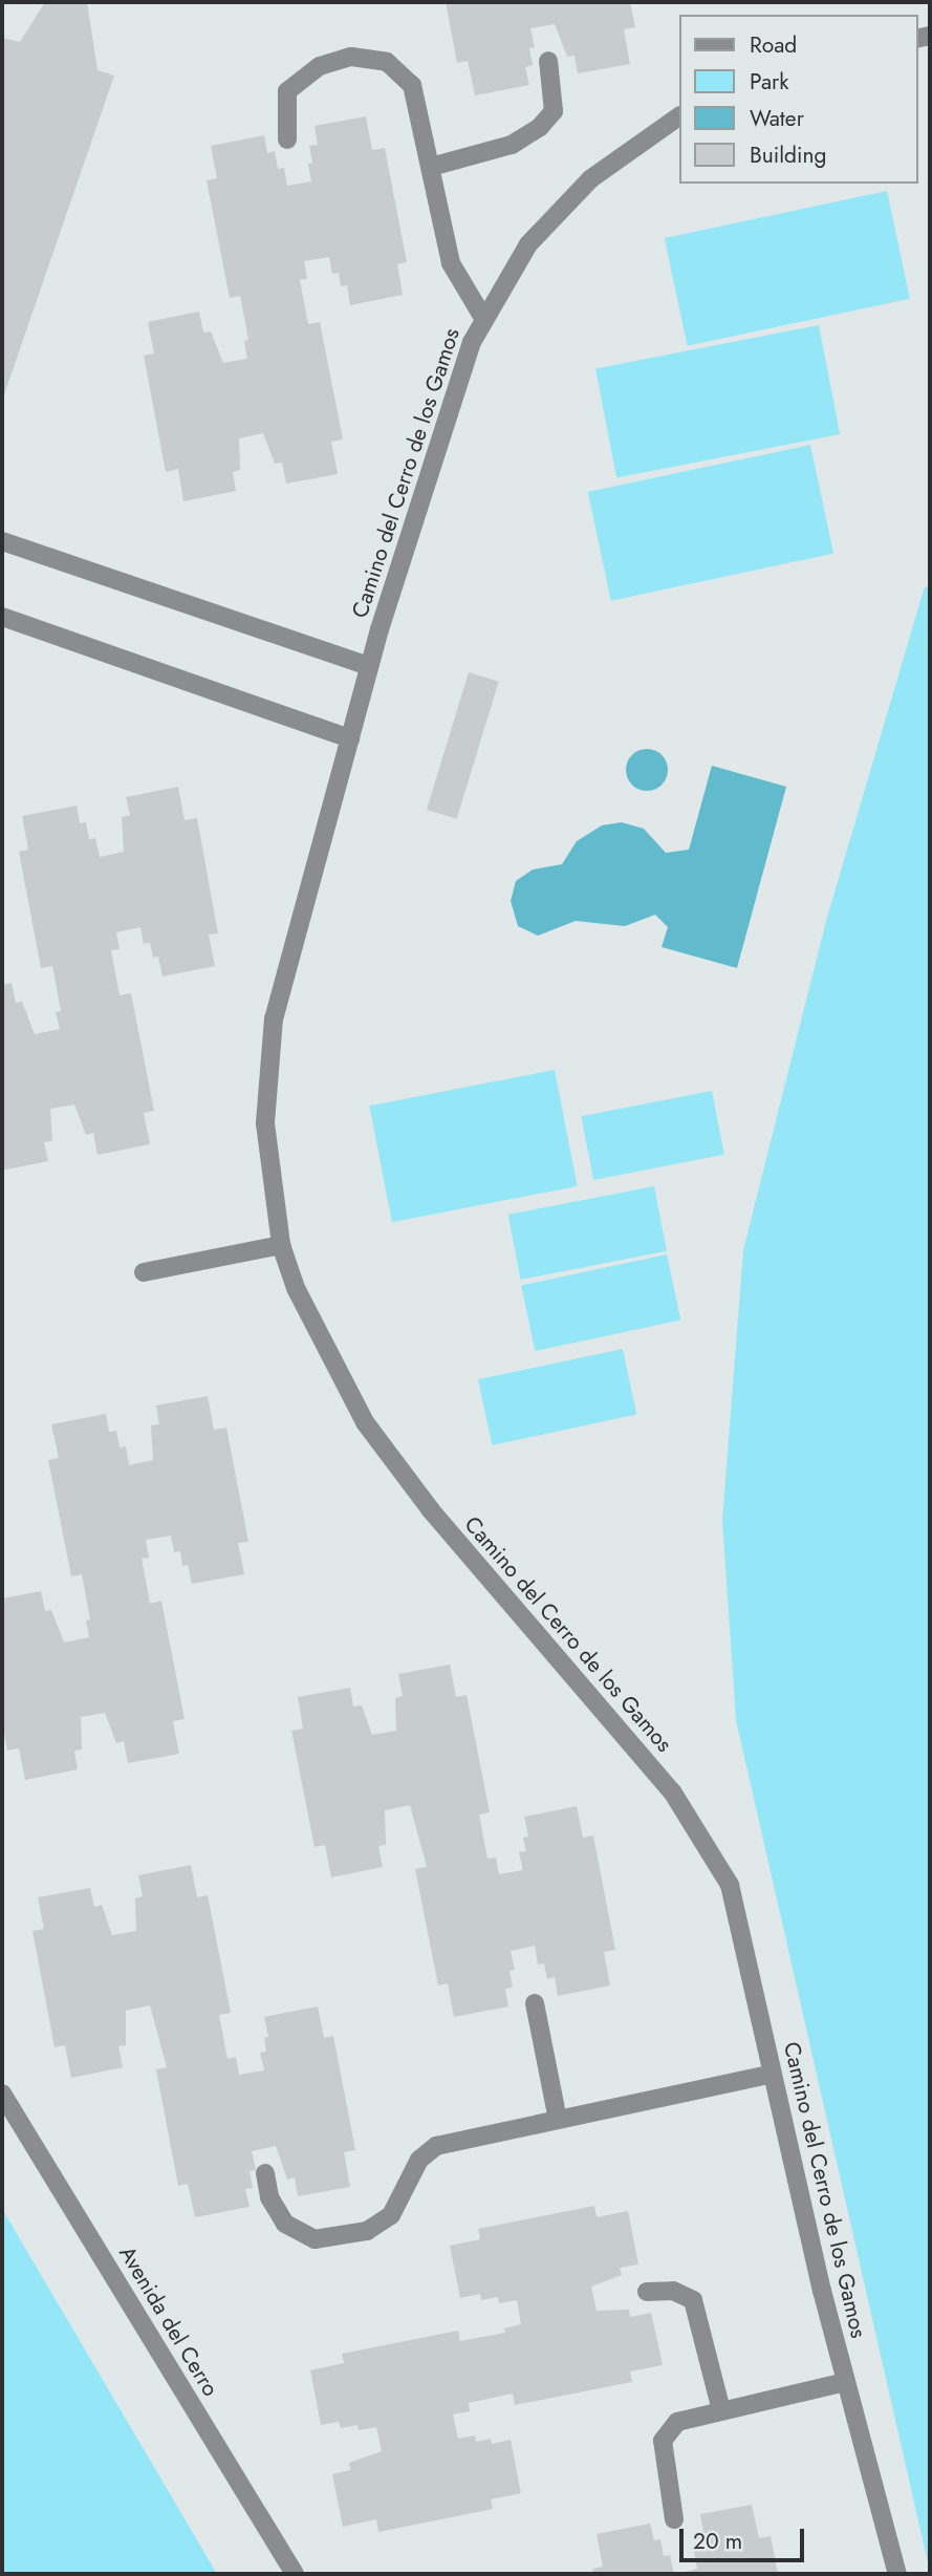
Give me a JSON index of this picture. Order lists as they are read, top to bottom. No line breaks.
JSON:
{"streets":{"street":["Camino del Cerro de los Gamos","Avenida del Cerro"]},"legend":["Road","Park","Water","Building"],"scale_bar":"20 m"}
